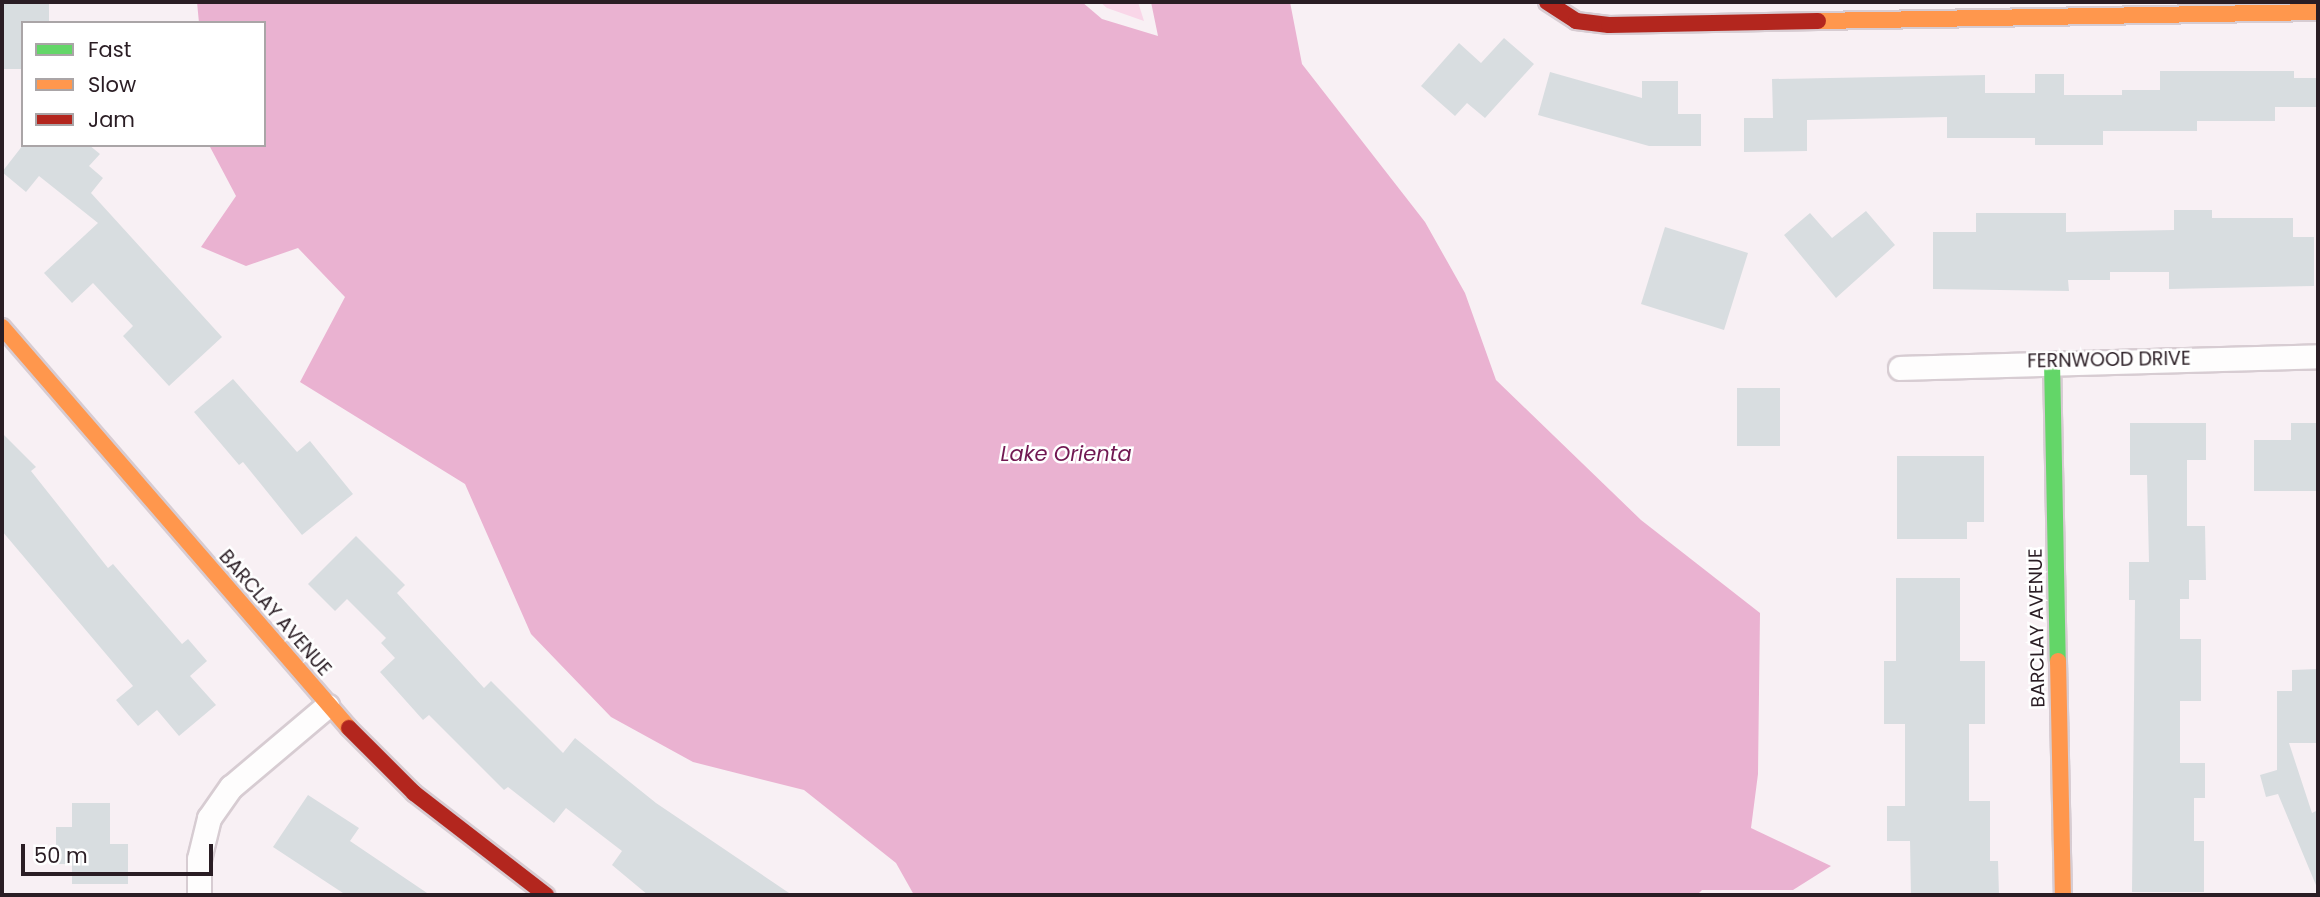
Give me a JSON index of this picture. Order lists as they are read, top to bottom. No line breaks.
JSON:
{"streets":{"street":["FERNWOOD DRIVE","BARCLAY AVENUE"]},"crossings":[["FERNWOOD DRIVE","BARCLAY AVENUE"]],"water":["Lake Orienta"],"legend":["Fast","Slow","Jam"],"scale_bar":"50 m"}
